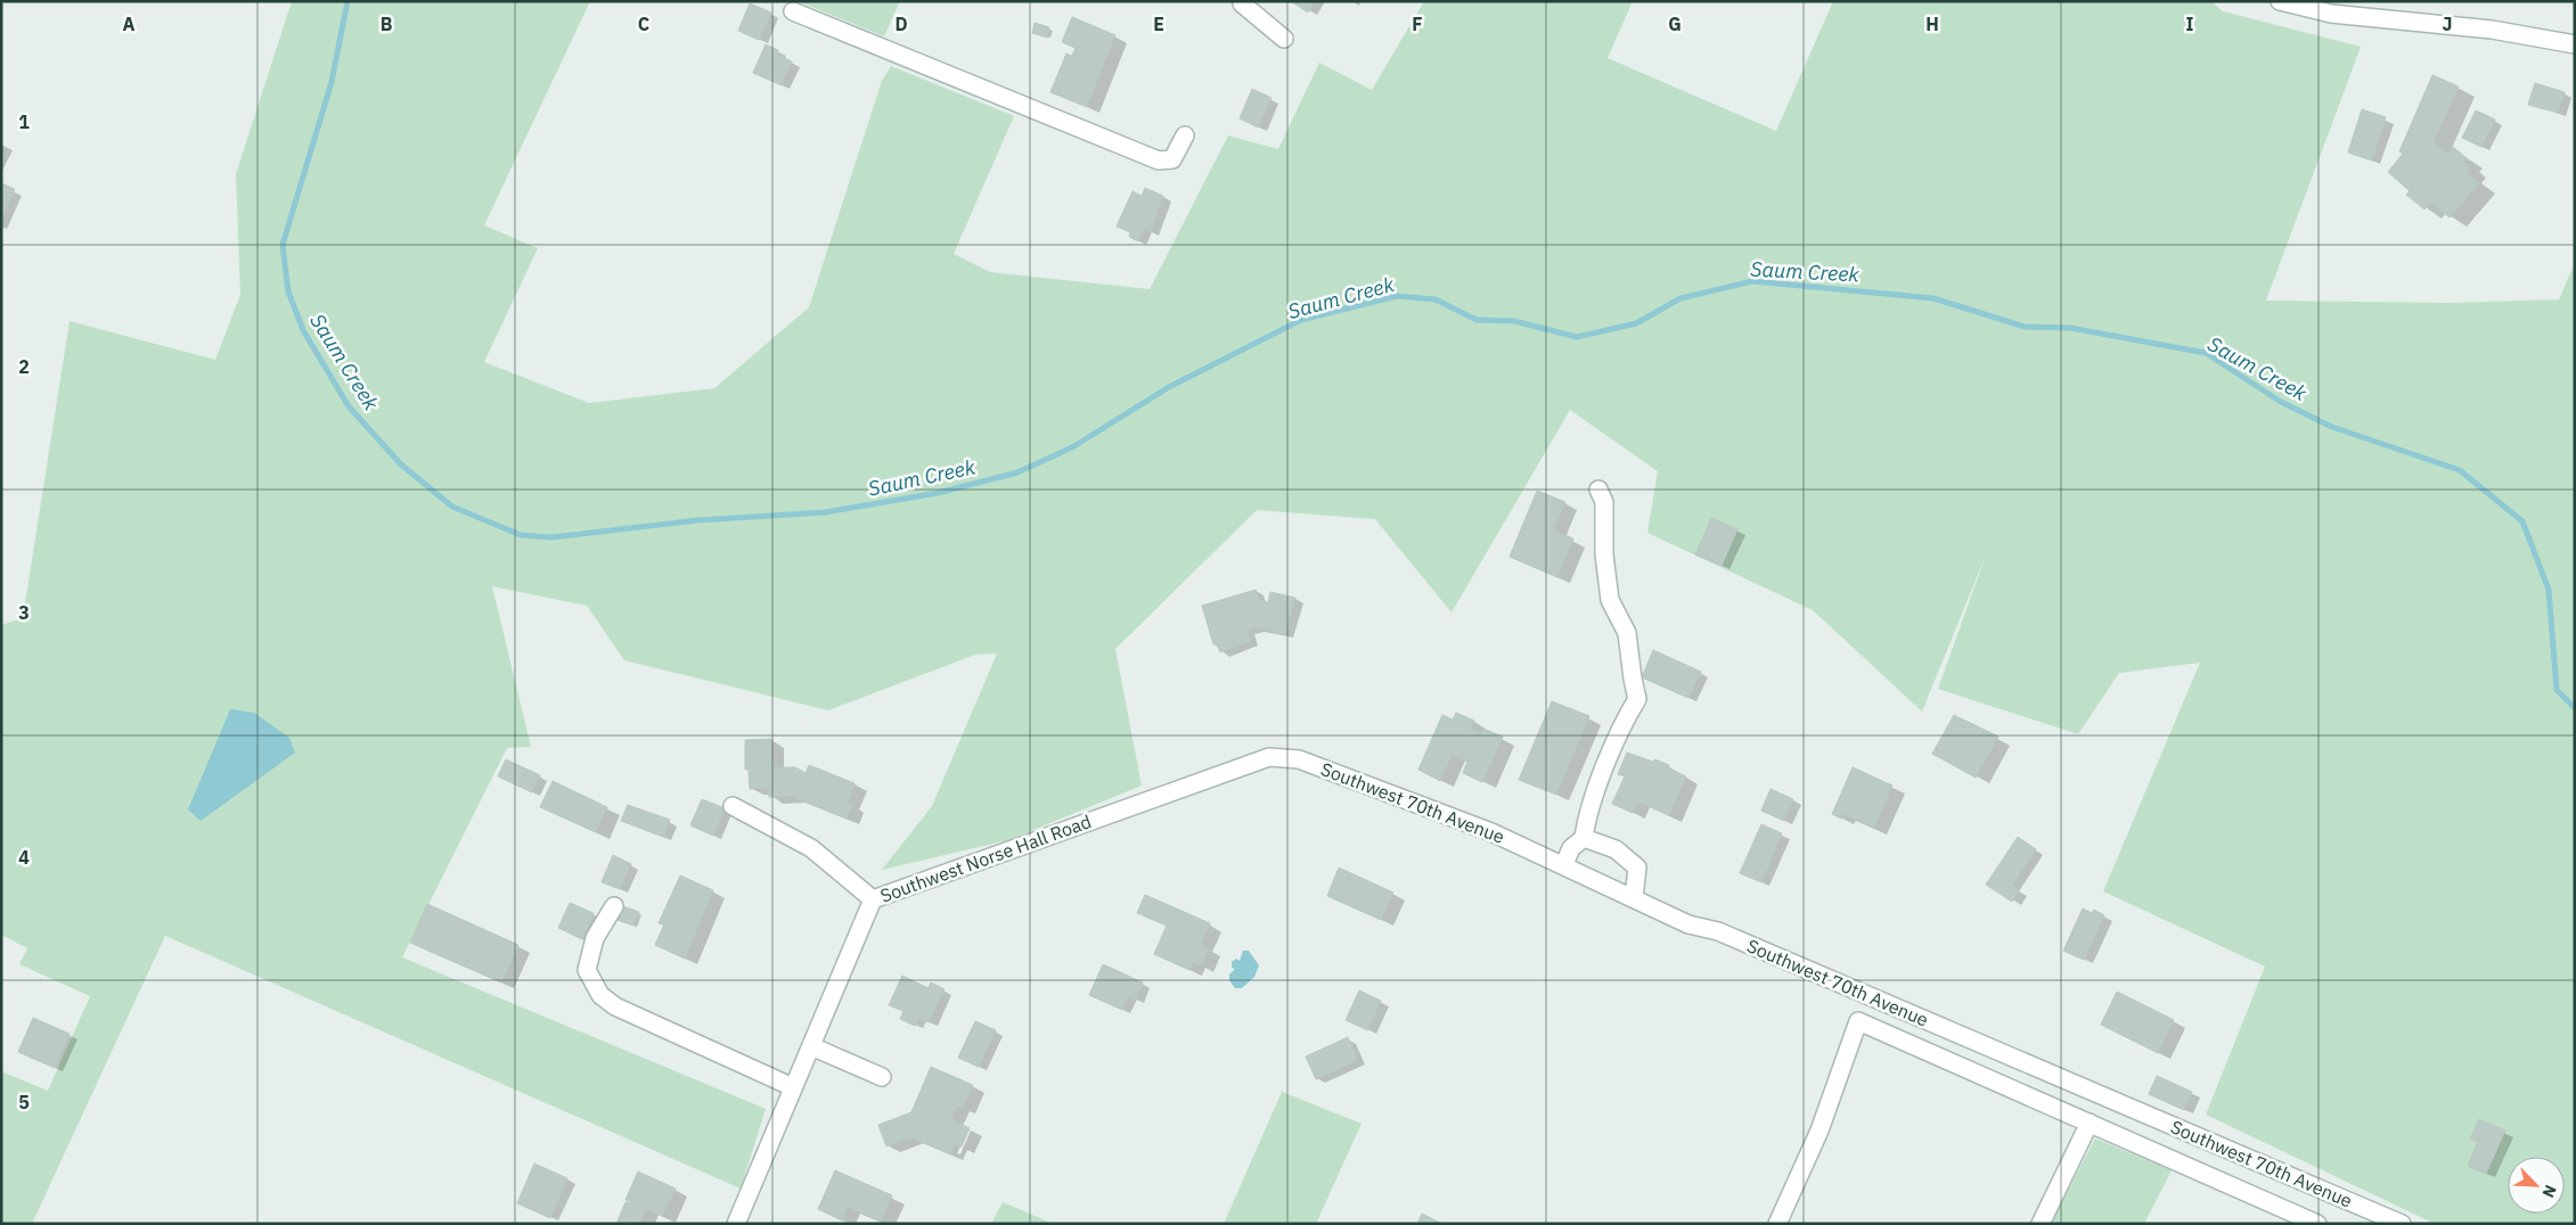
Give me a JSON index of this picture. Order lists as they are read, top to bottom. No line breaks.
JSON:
{"streets":{"street":["Southwest 70th Avenue","Southwest Norse Hall Road"]},"crossings":[["Southwest 70th Avenue","Southwest Norse Hall Road"]],"water":["Saum Creek"],"north":"bottom right","grid":{"columns":["A","B","C","D","E","F","G","H","I","J"],"rows":["1","2","3","4","5"]}}
